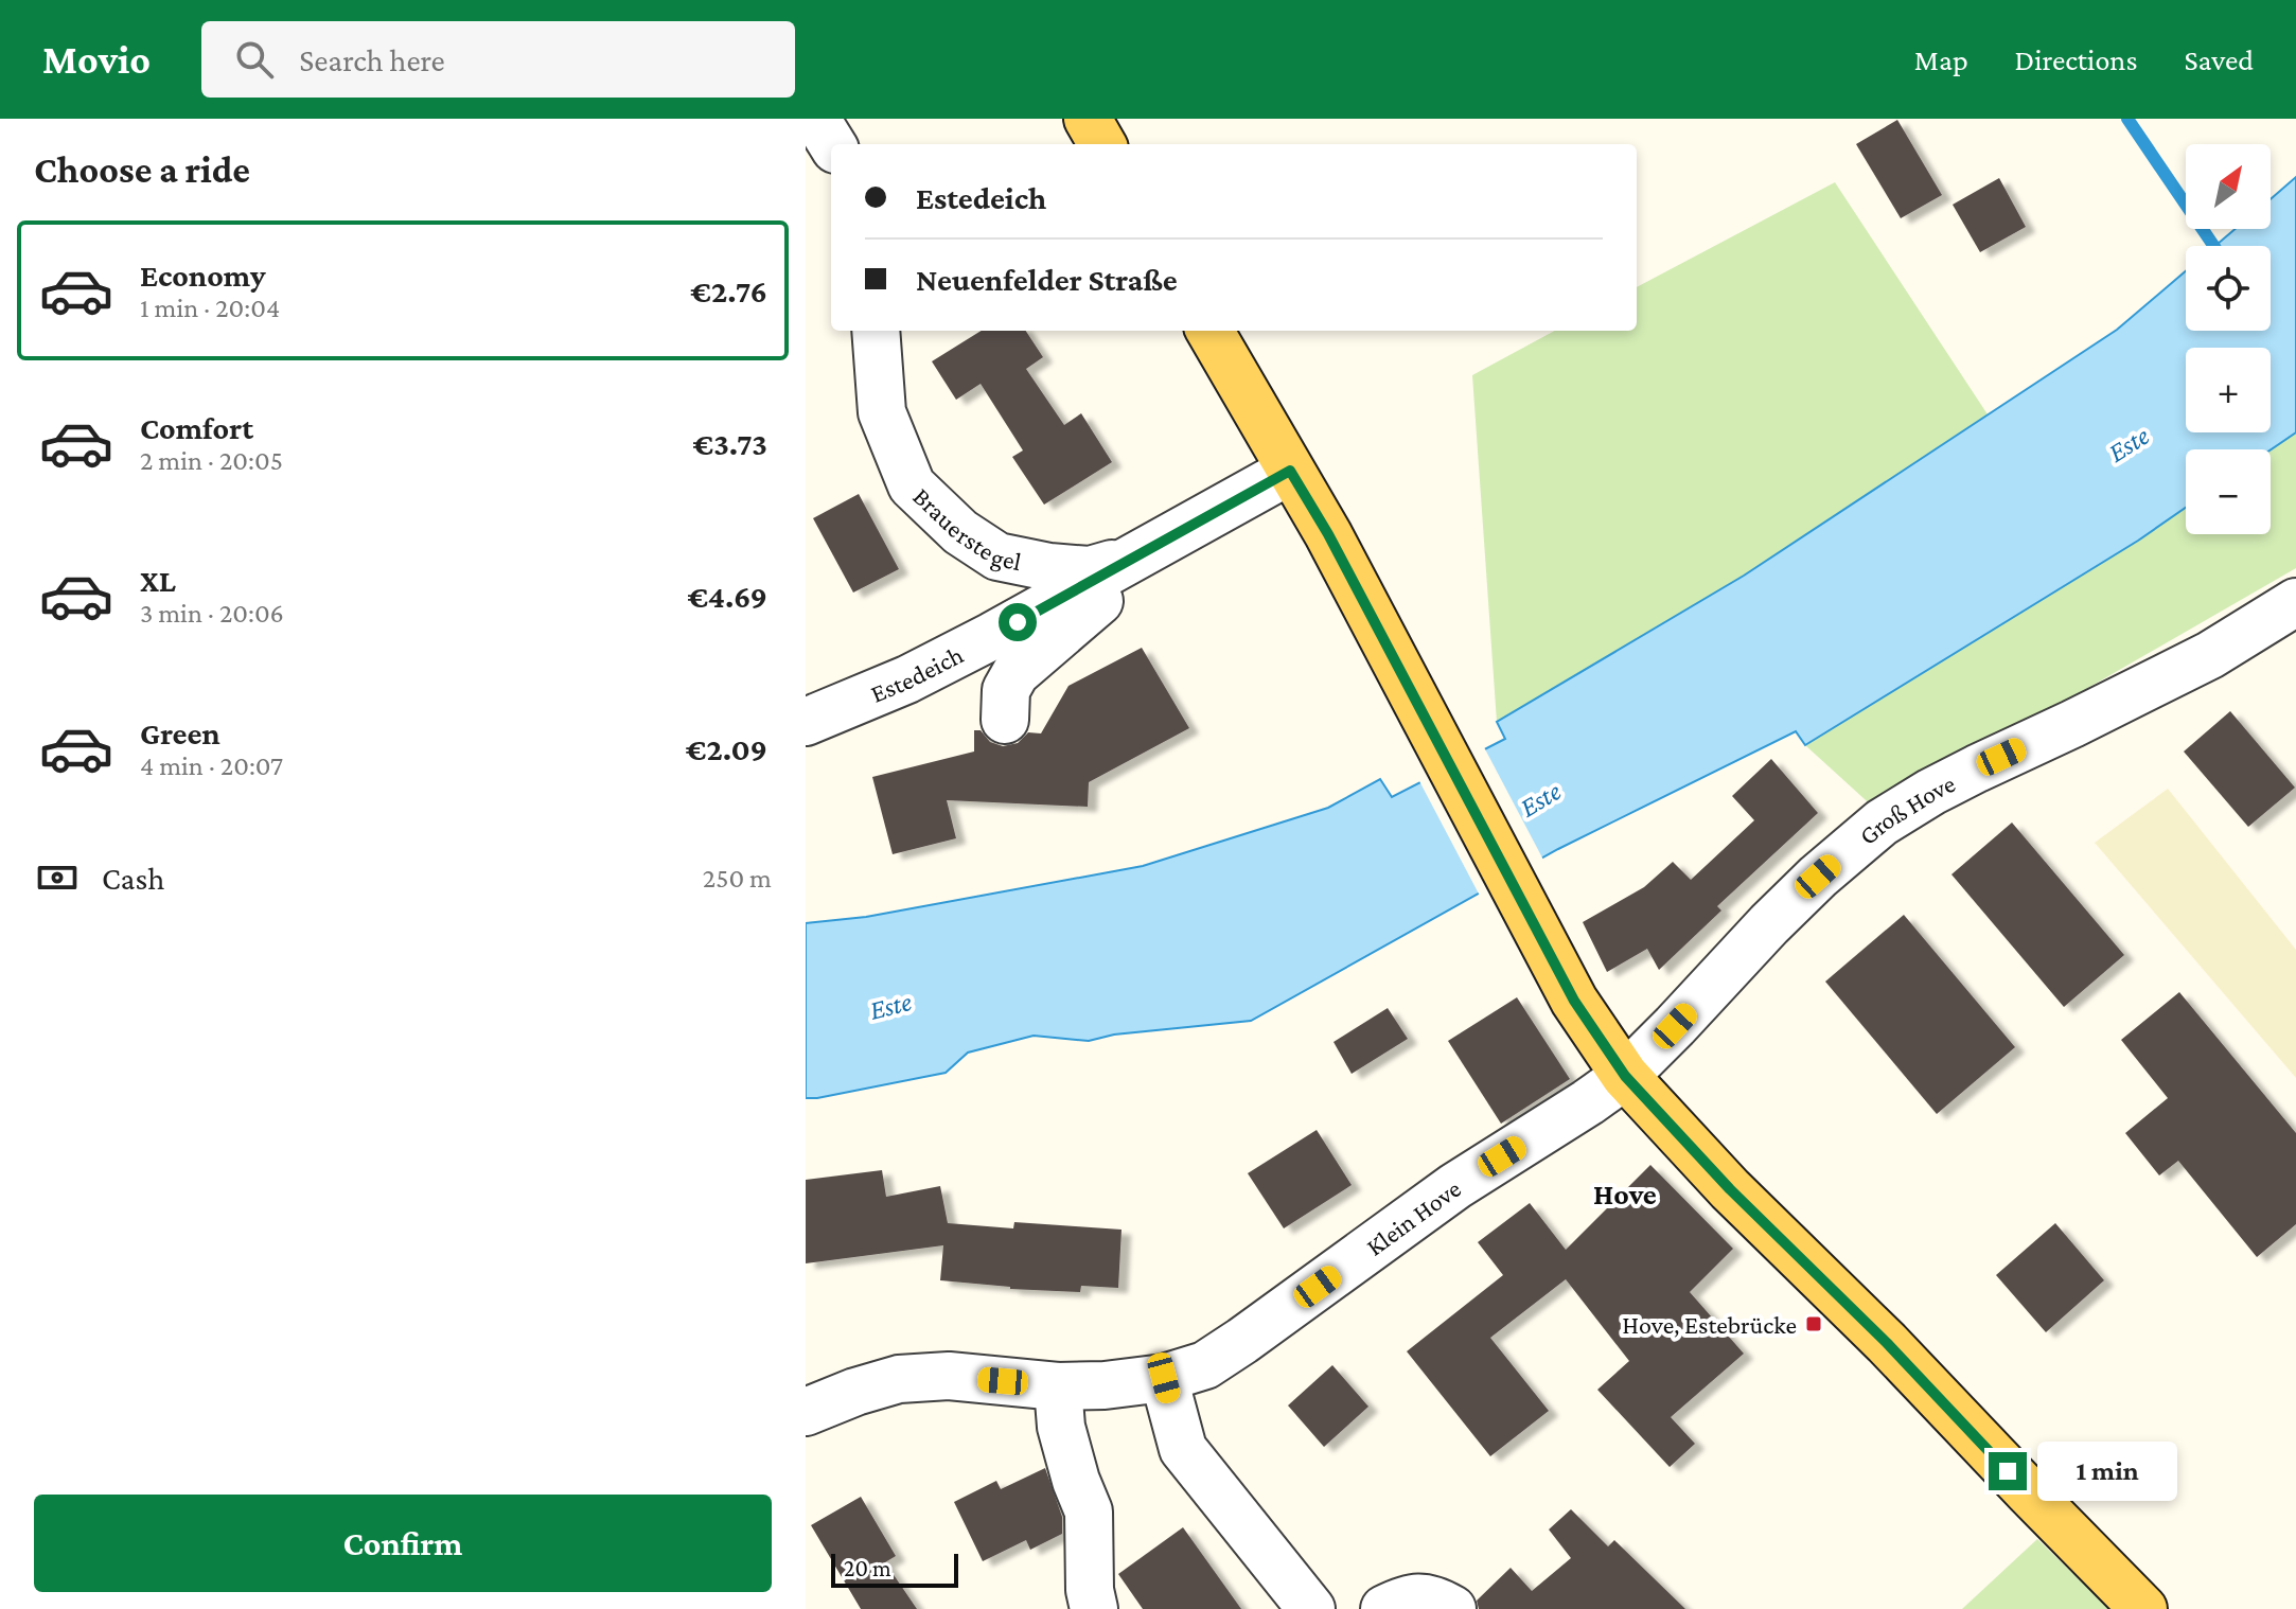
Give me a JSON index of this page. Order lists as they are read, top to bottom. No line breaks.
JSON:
{"streets":{"street":["Brauerstegel","Estedeich","Groß Hove","Klein Hove"]},"crossings":[["Brauerstegel","Estedeich"],["Groß Hove","Klein Hove"]],"districts":["Hove"],"water":["Este"],"places":{"transit":["Hove, Estebrücke"]},"scale_bar":"20 m","north":"top right","page":{"header":"Movio","search":"Search here","nav":["Map","Directions","Saved"],"heading":"Choose a ride","map_buttons":["+","−"],"banner":["Estedeich","Neuenfelder Straße"],"list":[{"name":"Economy","note":"1 min · 20:04","value":"€2.76"},{"name":"Comfort","note":"2 min · 20:05","value":"€3.73"},{"name":"XL","note":"3 min · 20:06","value":"€4.69"},{"name":"Green","note":"4 min · 20:07","value":"€2.09"}],"pay":["Cash","250 m"],"bubble":"1 min","buttons":"Confirm","scale":"20 m"}}
